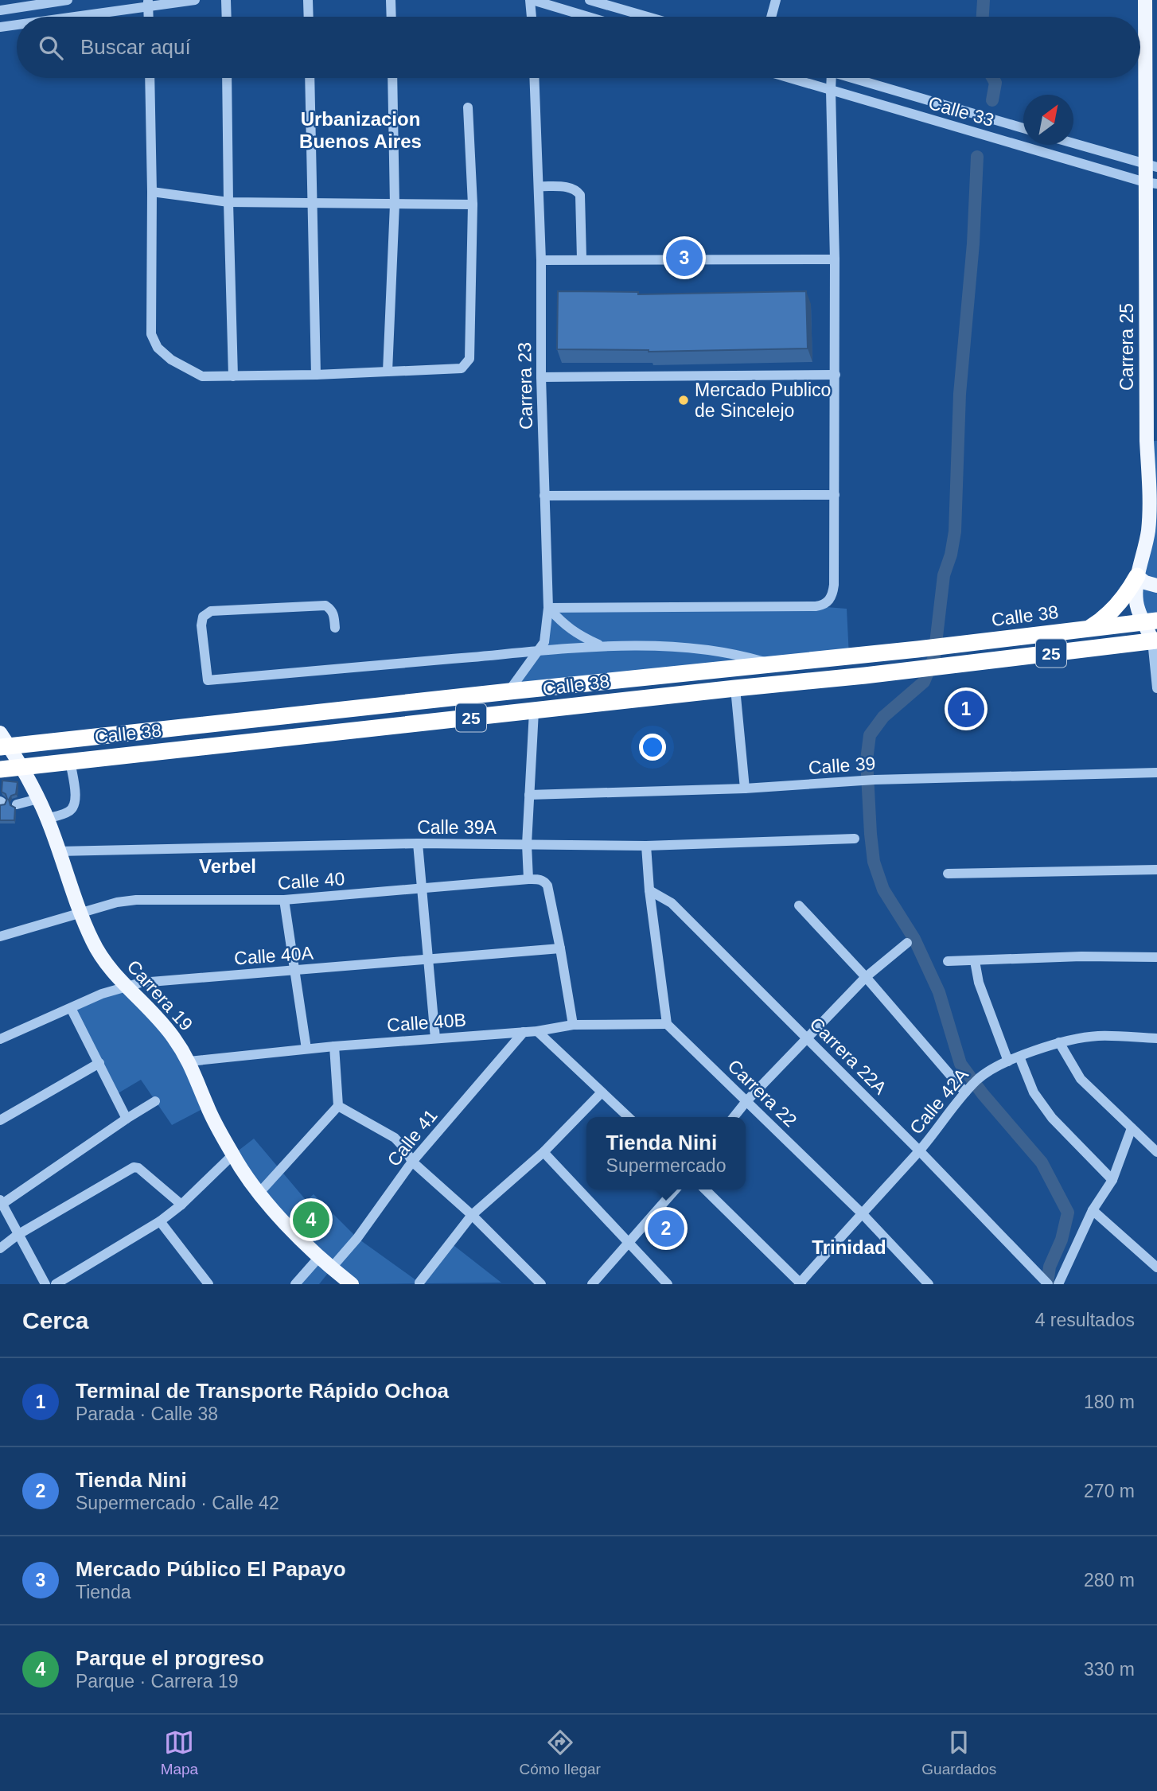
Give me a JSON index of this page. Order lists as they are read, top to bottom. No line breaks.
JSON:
{"streets":{"highway":["Calle 38","25"],"main road":["Carrera 25","Carrera 19"],"street":["Calle 33","Carrera 23","Calle 39","Calle 39A","Calle 40","Calle 40A","Calle 40B","Carrera 22A","Carrera 22","Calle 42A","Calle 41"]},"crossings":[["Calle 33","Carrera 25"],["Carrera 25","Calle 38"],["Carrera 23","Calle 38"],["Calle 38","Carrera 19"],["Calle 39A","Carrera 19"],["Calle 40","Carrera 19"],["Calle 40A","Carrera 19"],["Carrera 19","Calle 40B"],["Carrera 19","Calle 41"],["Calle 40B","Carrera 22"],["Calle 40B","Calle 41"],["Carrera 22A","Calle 42A"],["Carrera 22","Calle 42A"]],"districts":["Urbanizacion Buenos Aires","Verbel","Trinidad"],"places":["Mercado Publico de Sincelejo"],"north":"top right","page":{"search":"Buscar aquí","pins":["3","1","4","2"],"popup":["Tienda Nini","Supermercado"],"heading":["Cerca","4 resultados"],"list":[{"mark":"1","name":"Terminal de Transporte Rápido Ochoa","note":"Parada · Calle 38","value":"180 m"},{"mark":"2","name":"Tienda Nini","note":"Supermercado · Calle 42","value":"270 m"},{"mark":"3","name":"Mercado Público El Papayo","note":"Tienda","value":"280 m"},{"mark":"4","name":"Parque el progreso","note":"Parque · Carrera 19","value":"330 m"}],"nav":["Mapa","Cómo llegar","Guardados"]}}
